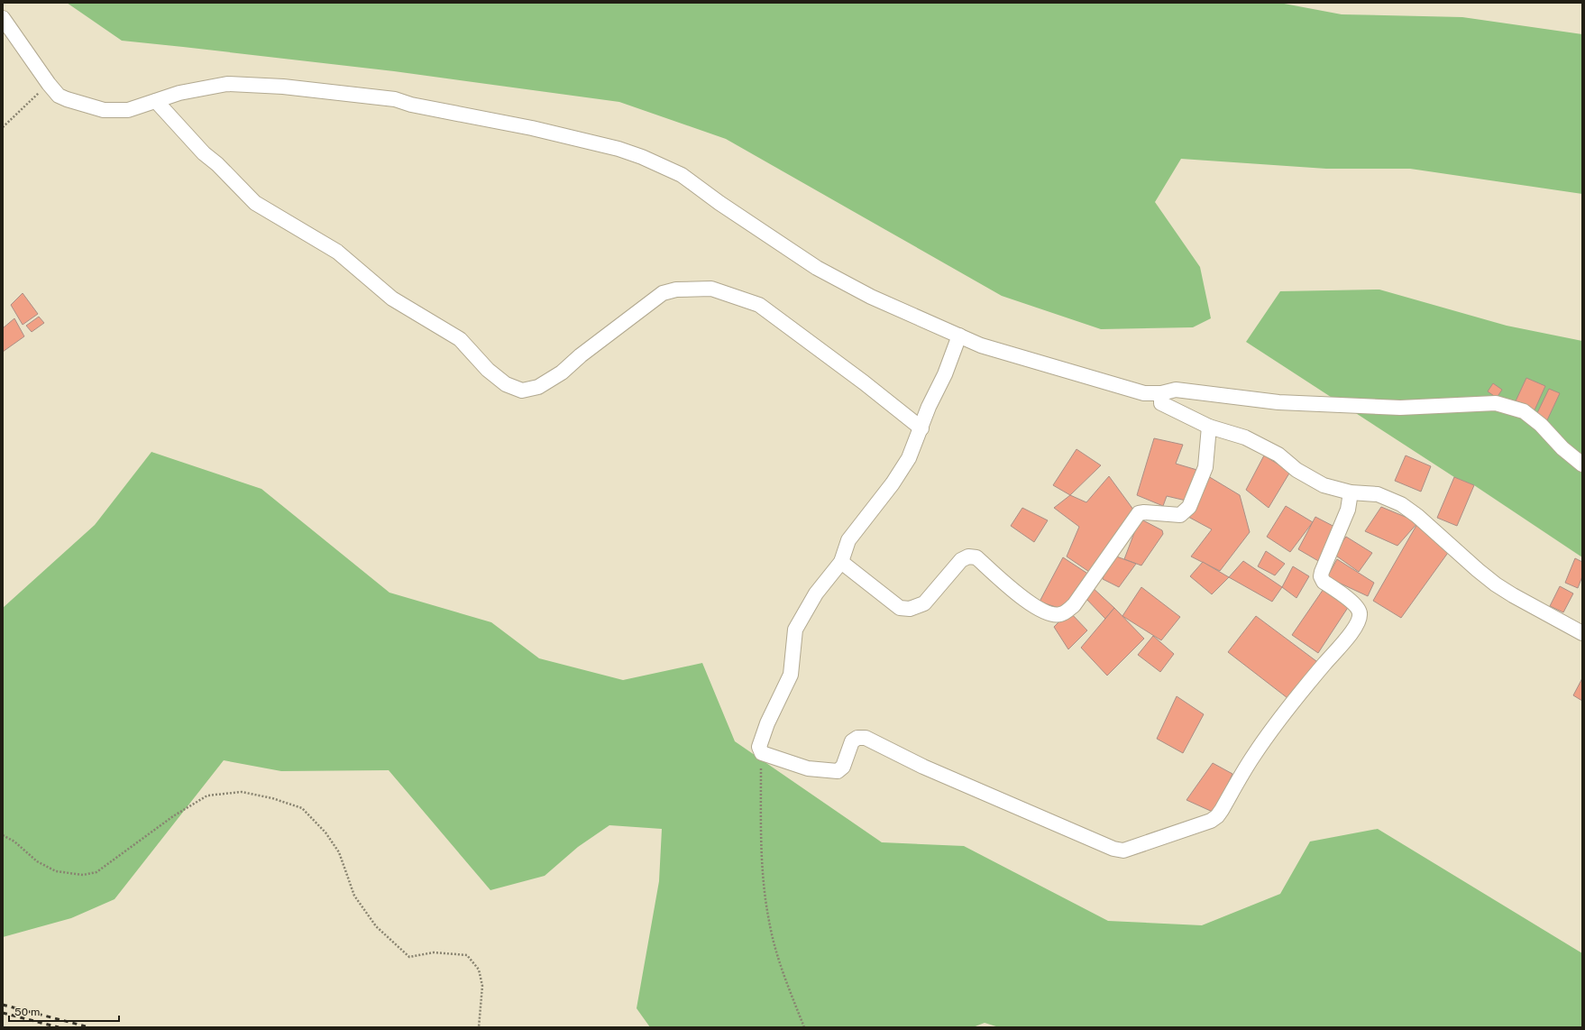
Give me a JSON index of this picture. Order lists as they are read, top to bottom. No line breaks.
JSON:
{"scale_bar":"50 m"}
